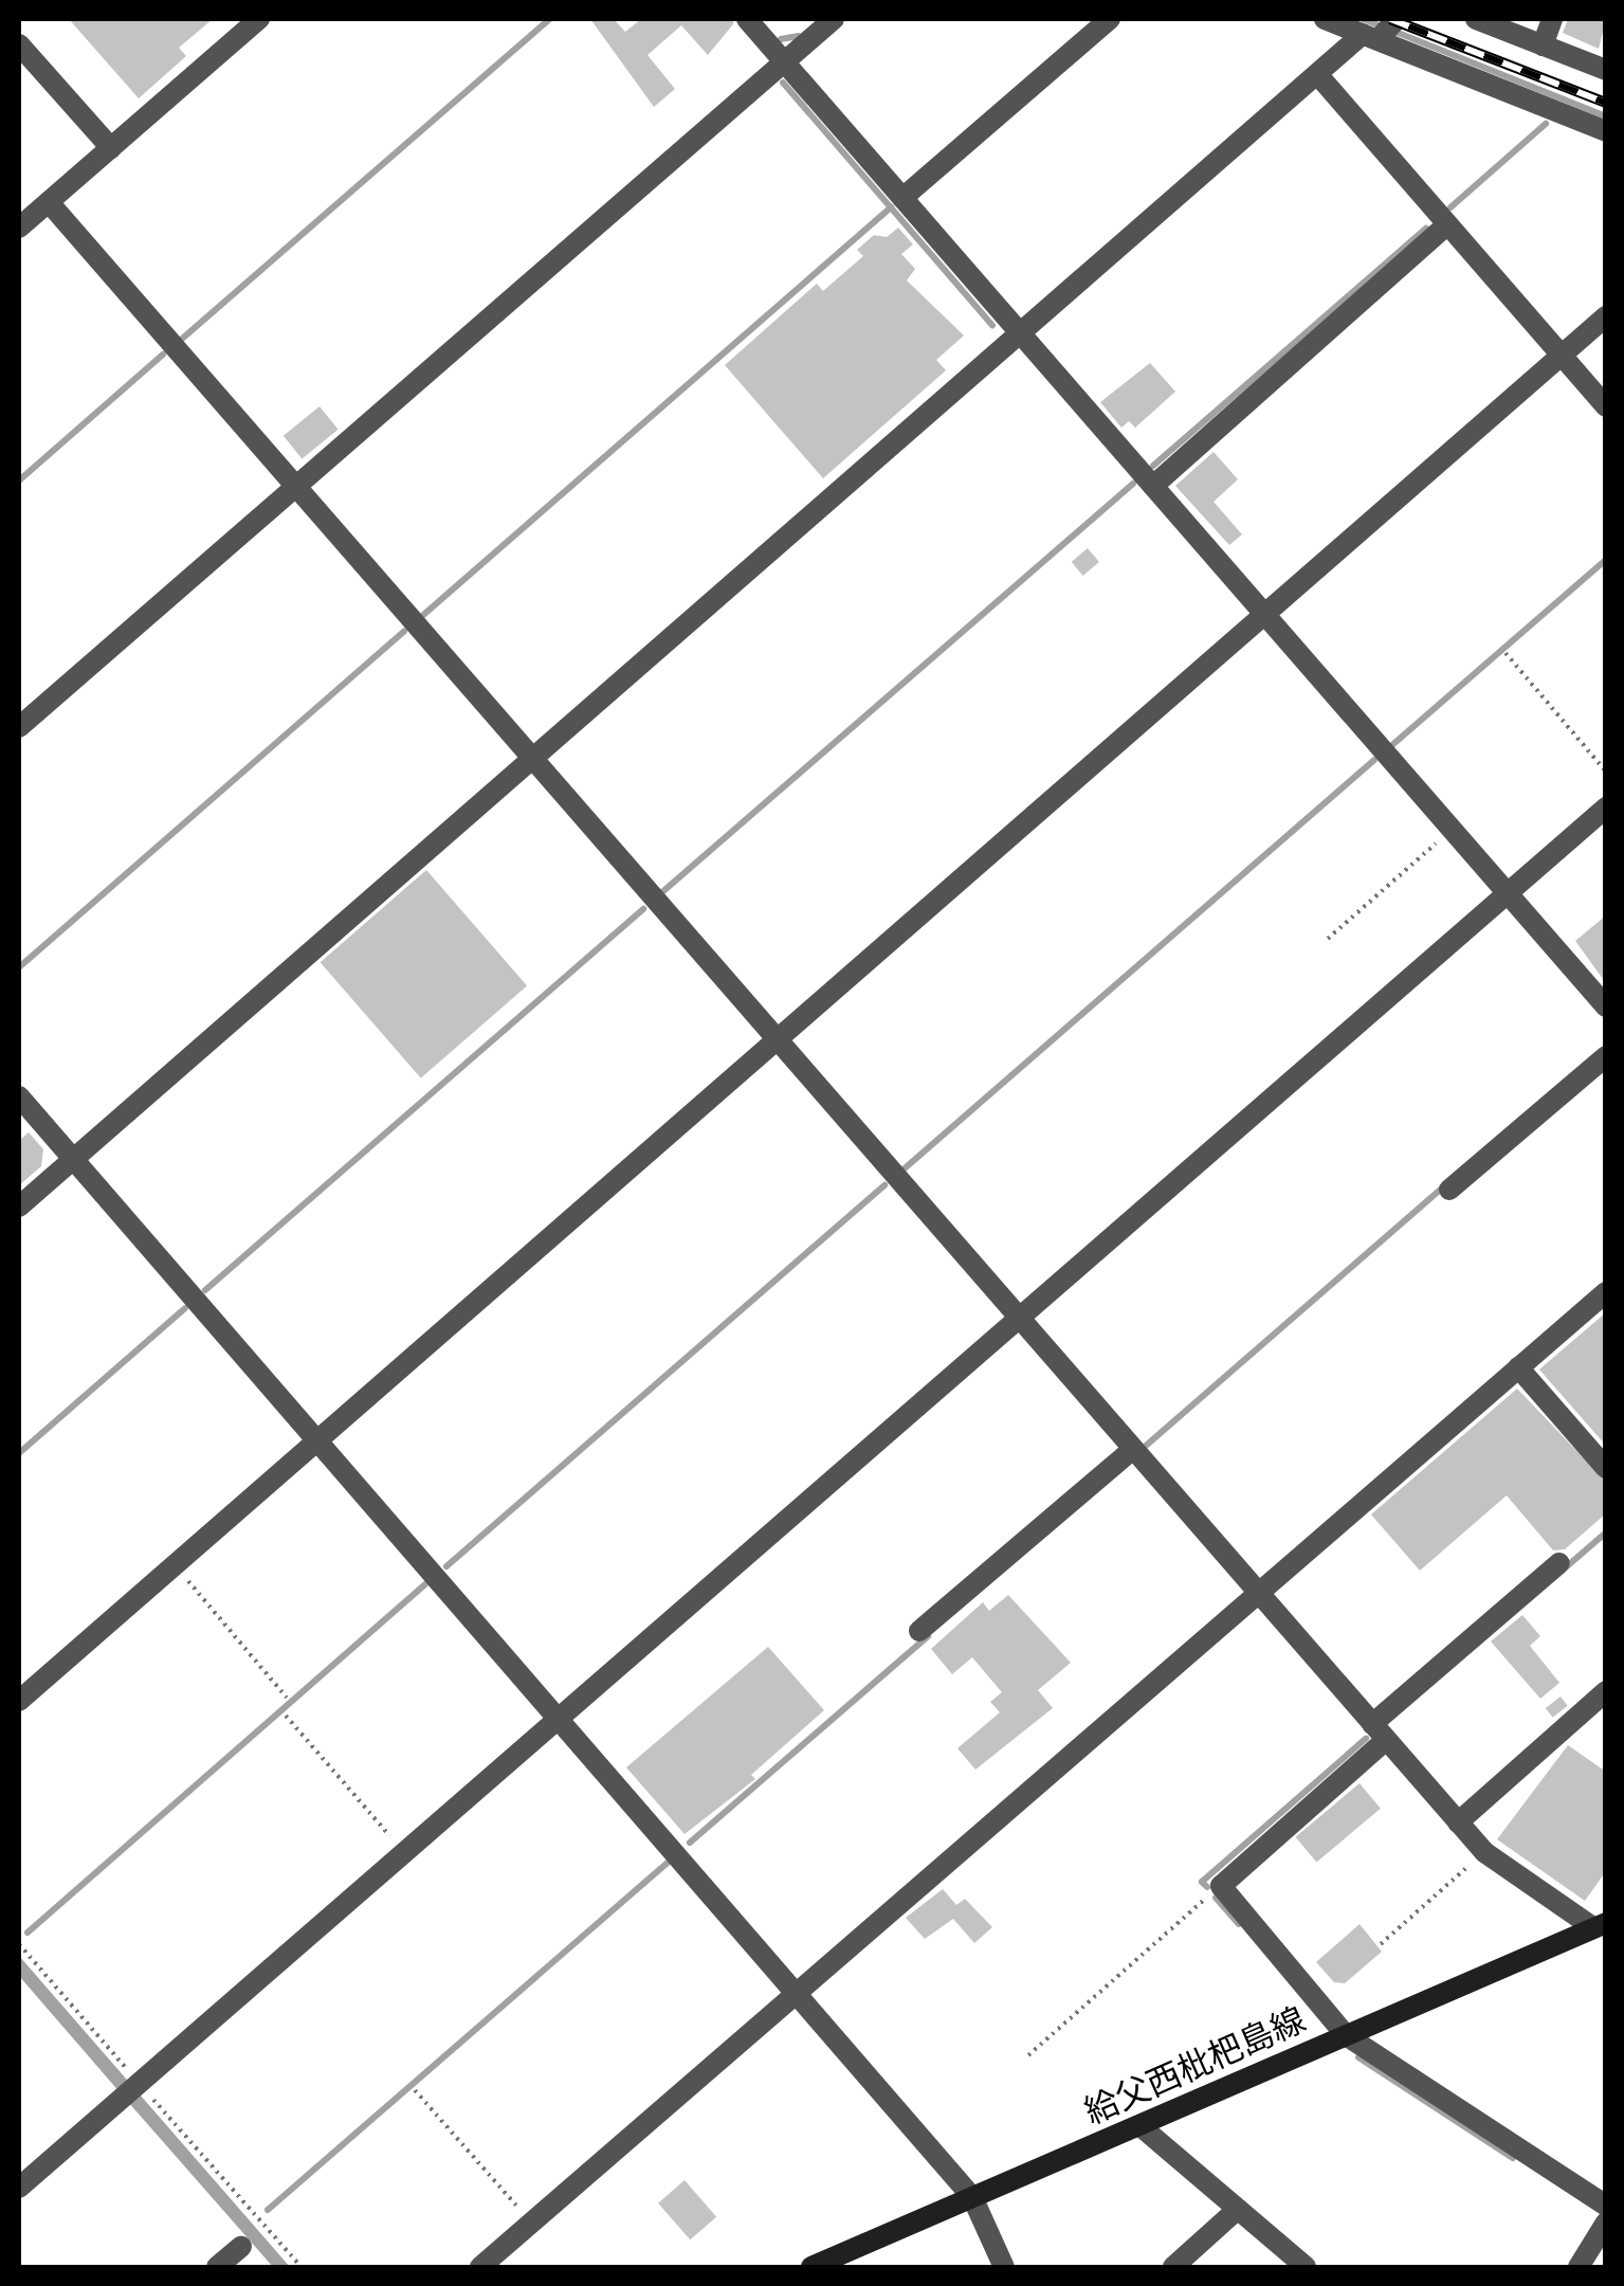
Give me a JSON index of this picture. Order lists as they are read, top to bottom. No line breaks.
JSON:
{"streets":{"main road":["給父西枇杷島線"]}}
